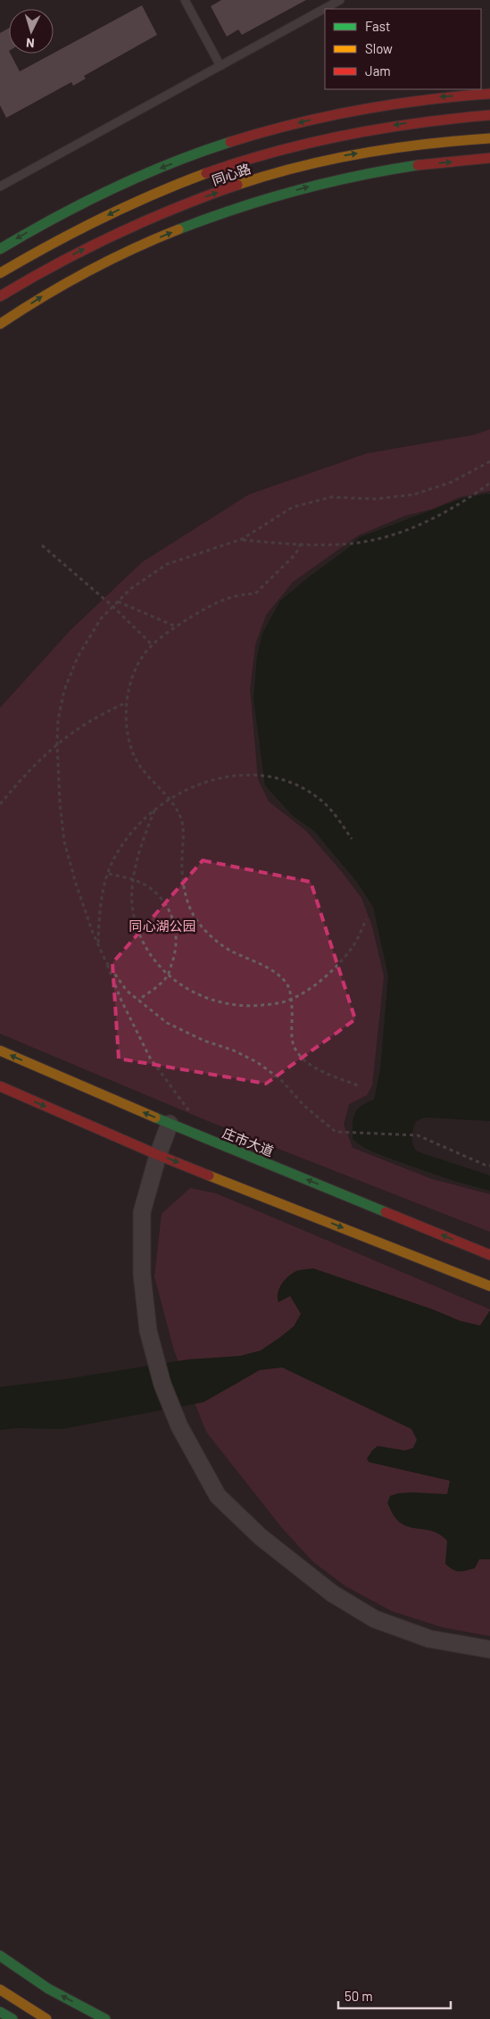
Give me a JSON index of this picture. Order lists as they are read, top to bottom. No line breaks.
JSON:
{"streets":{"street":["同心路","庄市大道"]},"parks":["同心湖公园"],"legend":["Fast","Slow","Jam"],"scale_bar":"50 m","north":"bottom"}
